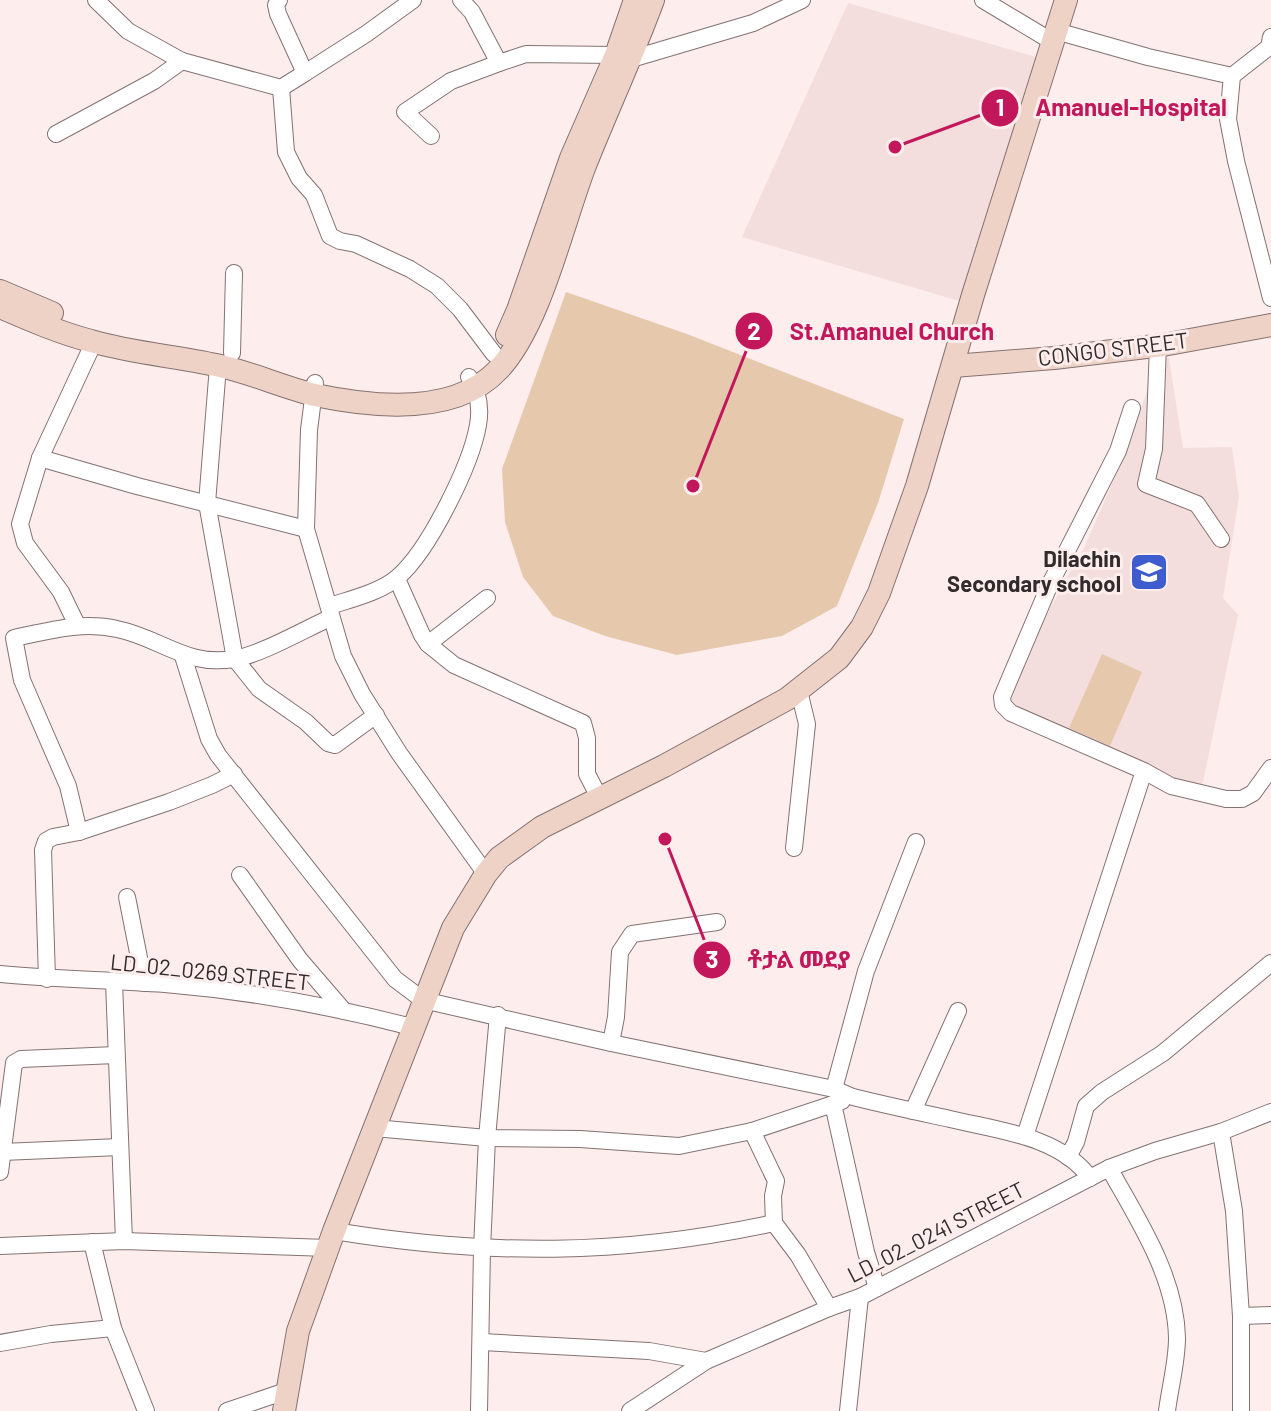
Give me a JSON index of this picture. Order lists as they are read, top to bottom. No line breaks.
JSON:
{"streets":{"main road":["CONGO STREET"],"street":["LD_02_0269 STREET","LD_02_0241 STREET"]},"places":{"other":["Amanuel-Hospital","St.Amanuel Church","ቶታል መደያ"],"school or university":["Dilachin Secondary school"]}}
